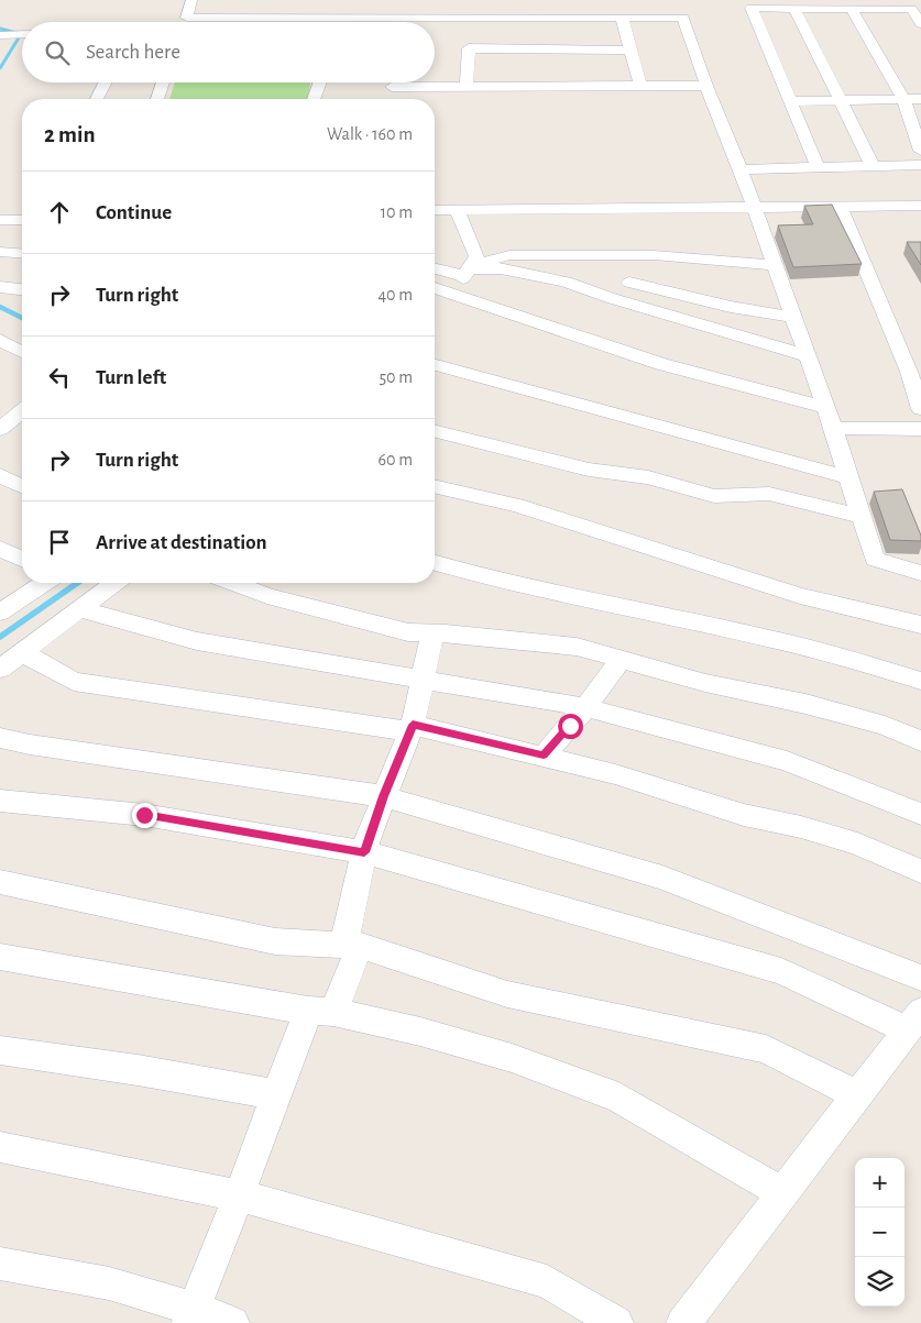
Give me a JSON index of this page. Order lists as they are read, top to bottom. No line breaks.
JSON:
{"page":{"search":"Search here","heading":["2 min","Walk · 160 m"],"list":[["Continue","10 m"],["Turn right","40 m"],["Turn left","50 m"],["Turn right","60 m"],"Arrive at destination"],"map_buttons":["+","−"]}}
